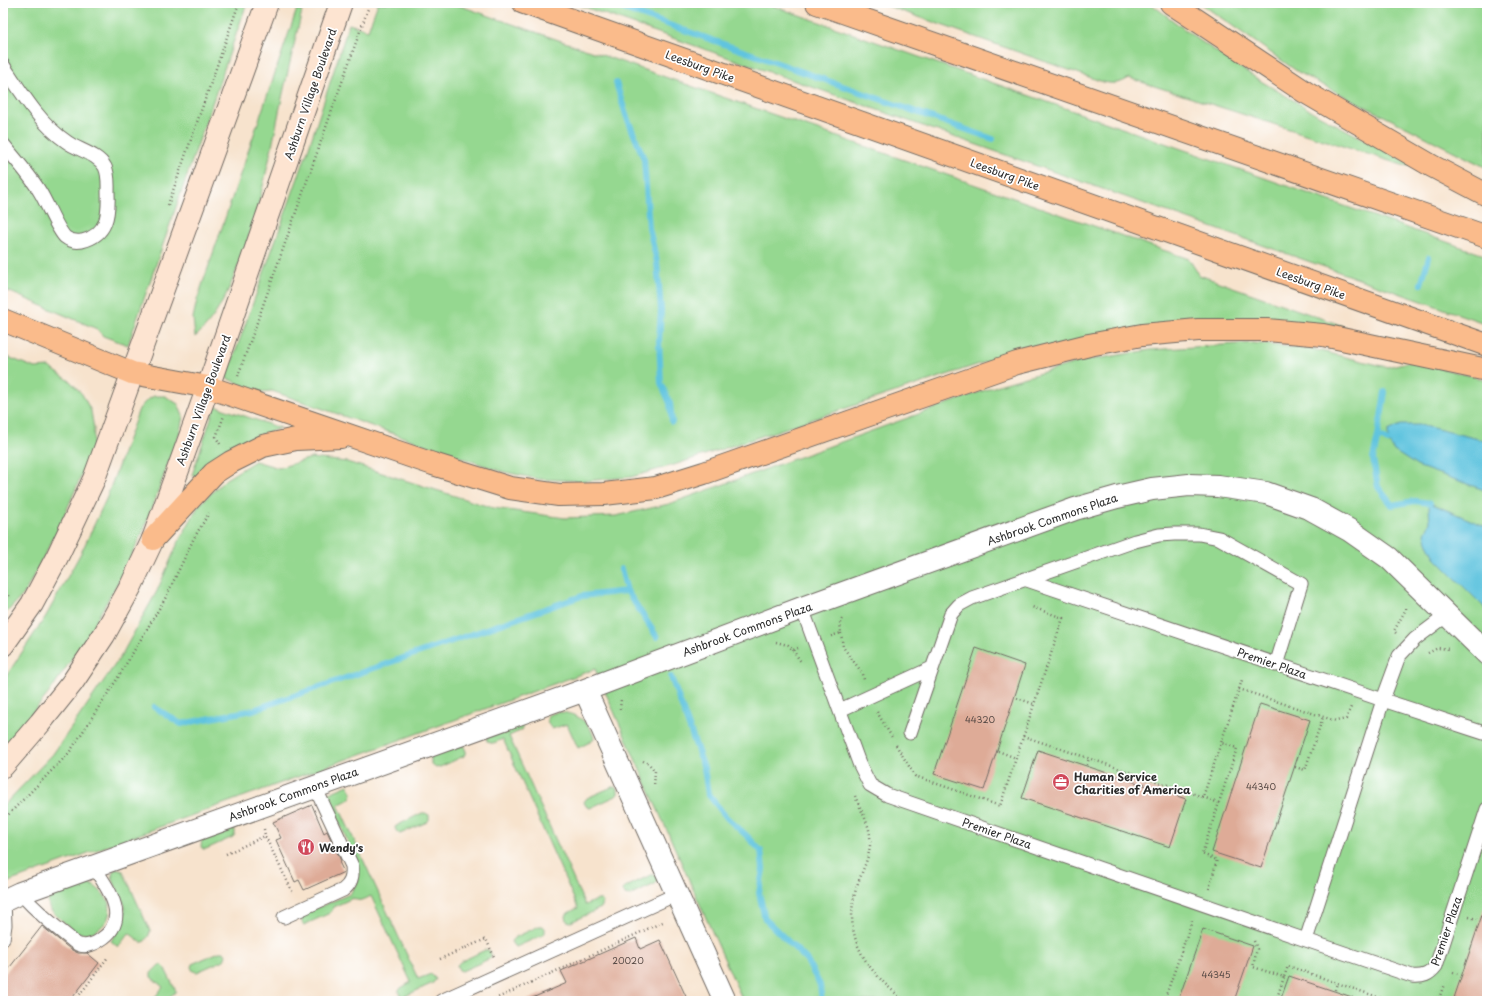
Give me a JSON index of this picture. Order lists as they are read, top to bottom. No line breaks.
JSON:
{"streets":{"highway":["Leesburg Pike"],"main road":["Ashburn Village Boulevard"],"street":["Ashbrook Commons Plaza"],"lane":["Premier Plaza"]},"crossings":[["Ashbrook Commons Plaza","Premier Plaza"]],"places":{"office":["Human Service Charities of America"],"restaurant":["Wendy's"]},"house_numbers":["44320","44340","20020","44345"]}
